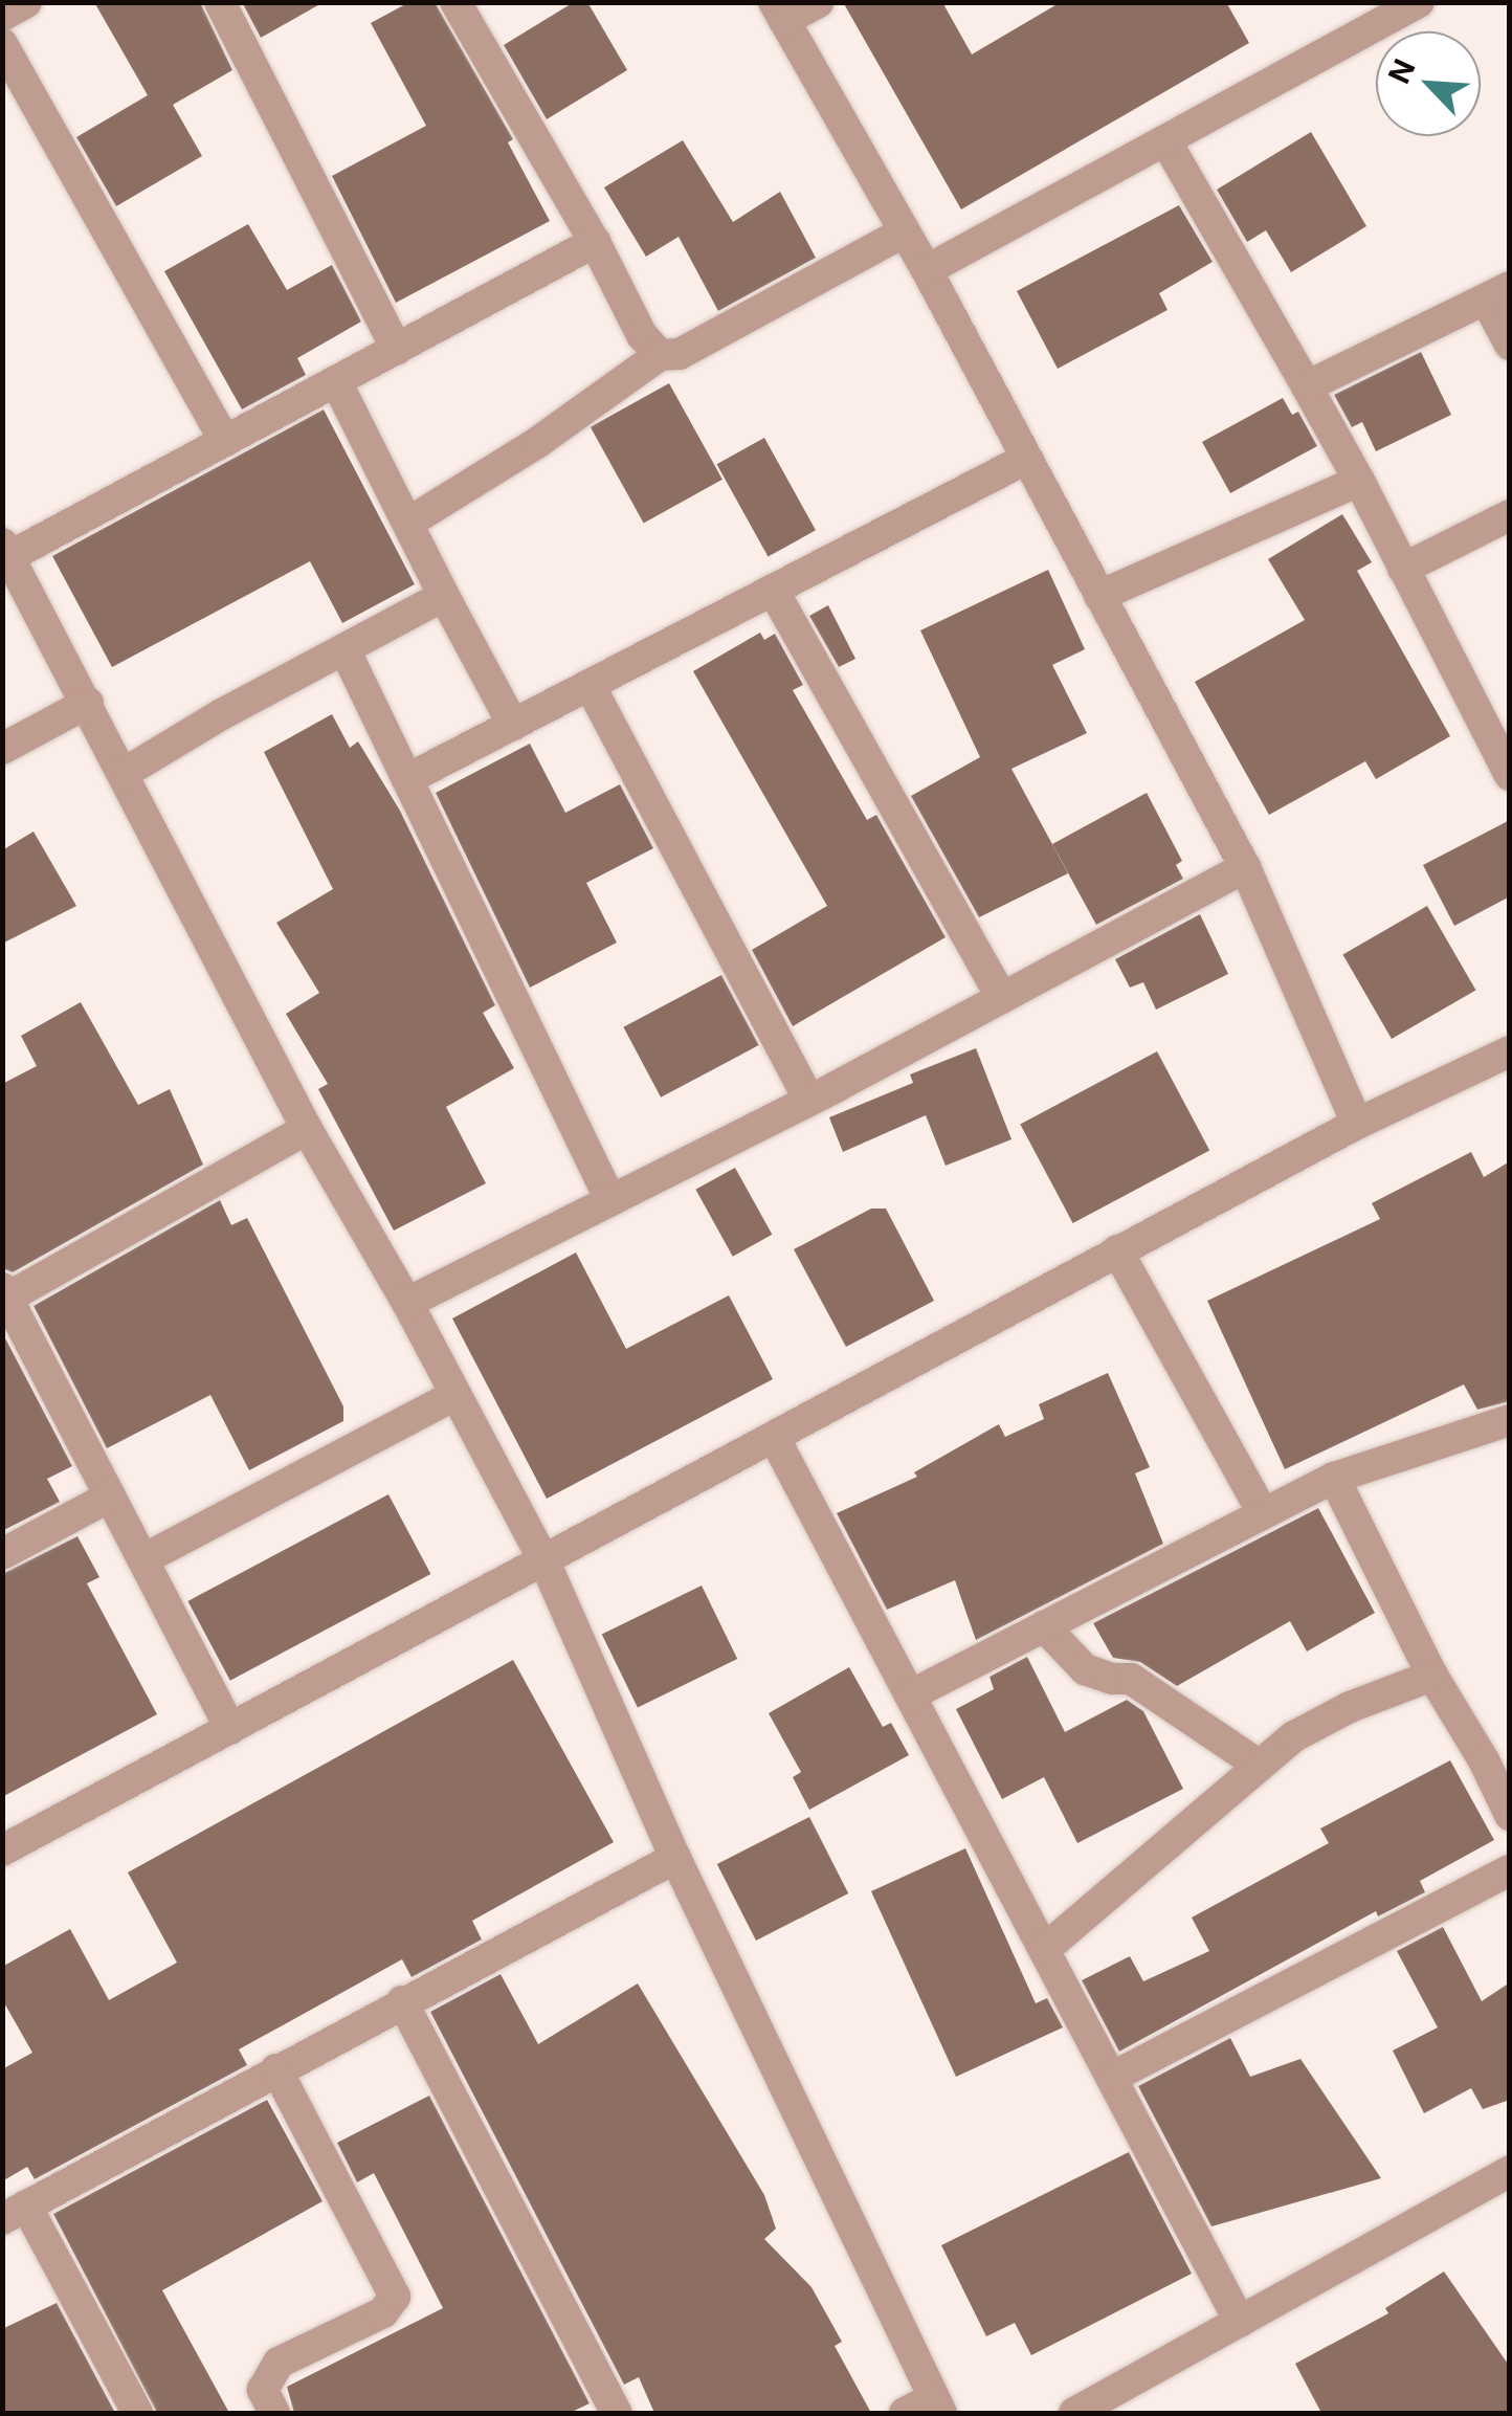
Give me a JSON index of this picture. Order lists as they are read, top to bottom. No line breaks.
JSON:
{"north":"top left"}
